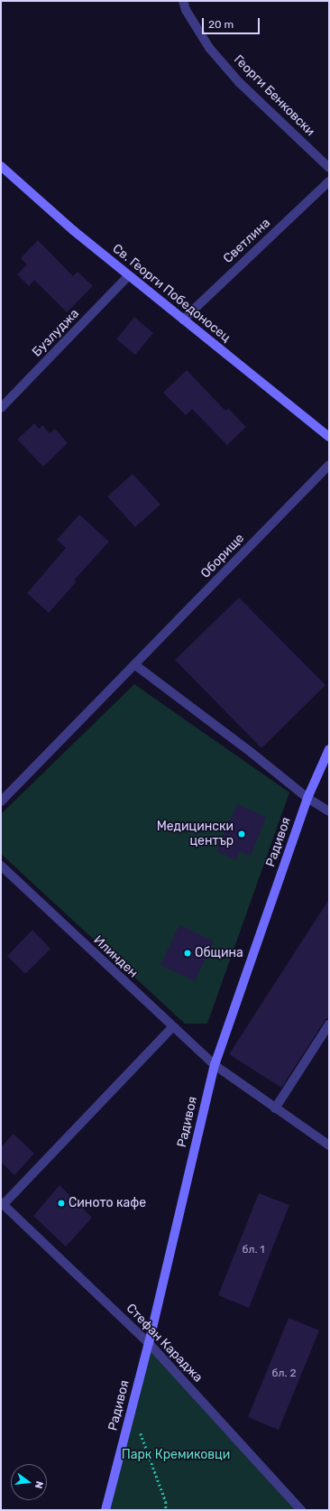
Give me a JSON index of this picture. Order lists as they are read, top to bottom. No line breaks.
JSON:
{"streets":{"street":["Георги Бенковски","Светлина","Св. Георги Победоносец","Бузлуджа","Оборище","Радивоя","Илинден","Стефан Караджа"]},"crossings":[["Светлина","Св. Георги Победоносец"],["Св. Георги Победоносец","Бузлуджа"],["Радивоя","Илинден"],["Радивоя","Стефан Караджа"]],"parks":["Парк Кремиковци"],"places":["Медицински център","Община","Синото кафе"],"house_numbers":["бл. 1","бл. 2"],"scale_bar":"20 m","north":"right"}
